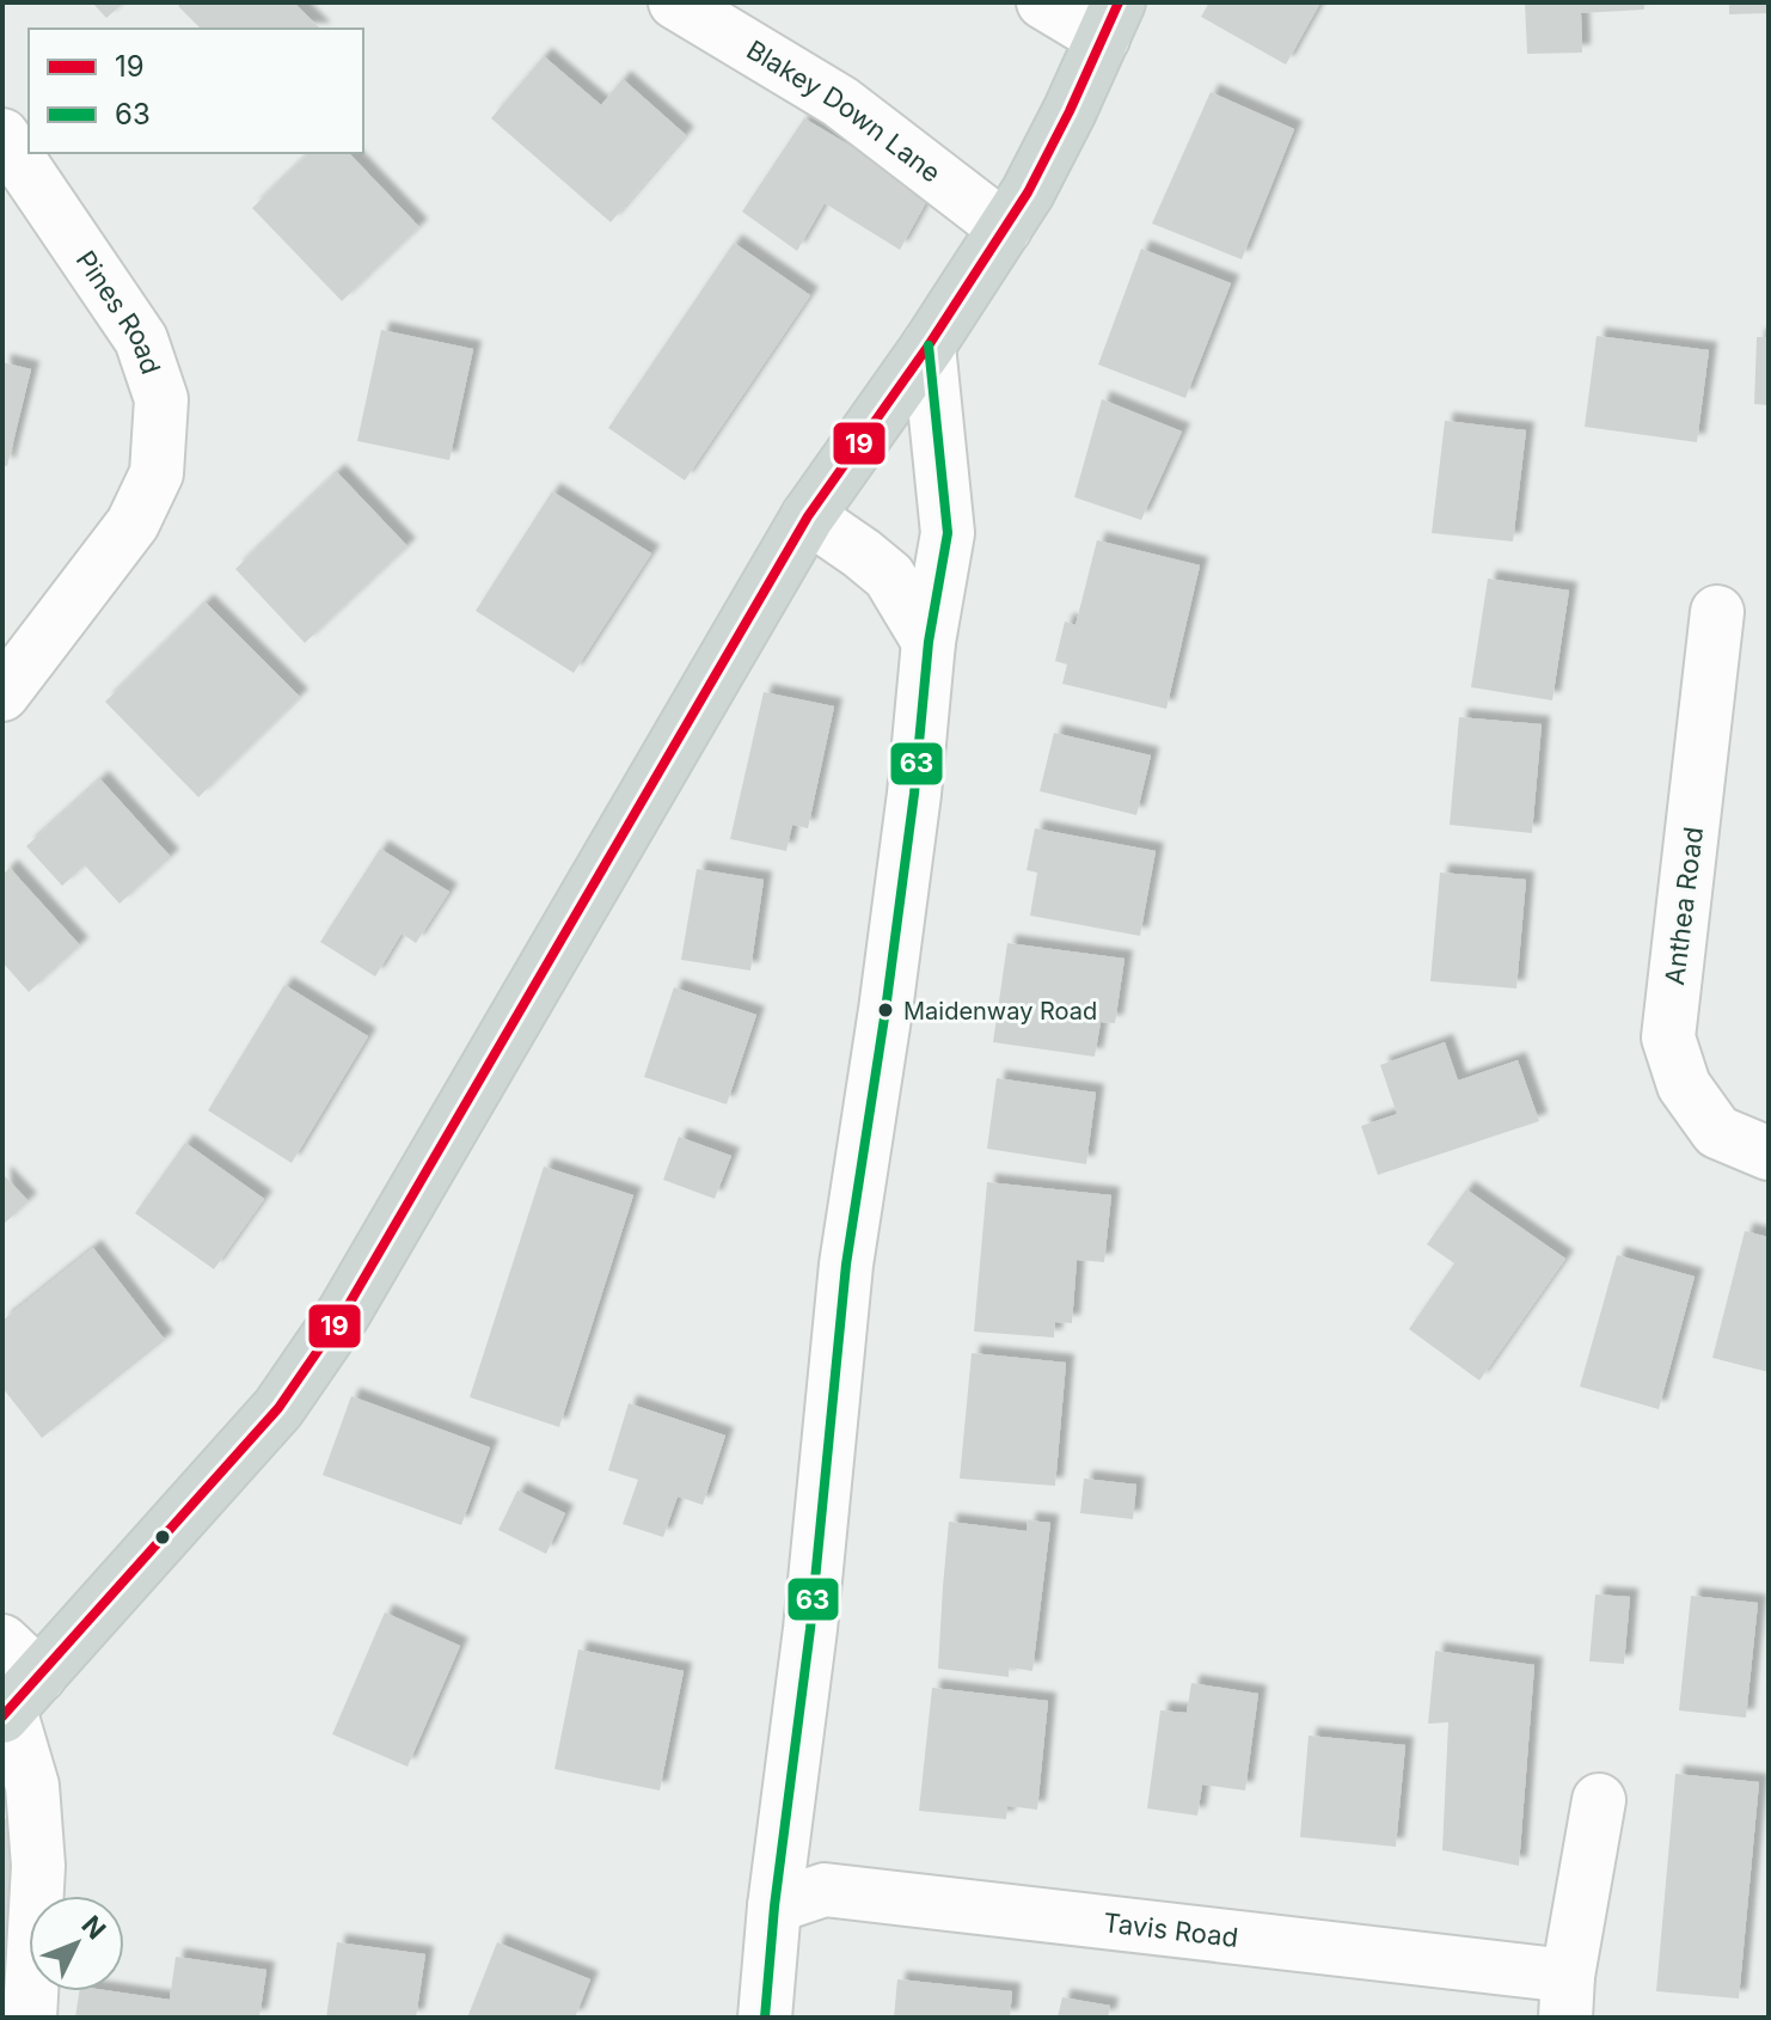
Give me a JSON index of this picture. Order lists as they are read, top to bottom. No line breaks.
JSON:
{"streets":{"street":["Blakey Down Lane","Pines Road","Anthea Road","Tavis Road"]},"places":["Maidenway Road"],"lines":["transit line 19","transit line 63"],"legend":["19","63"],"north":"top right"}
